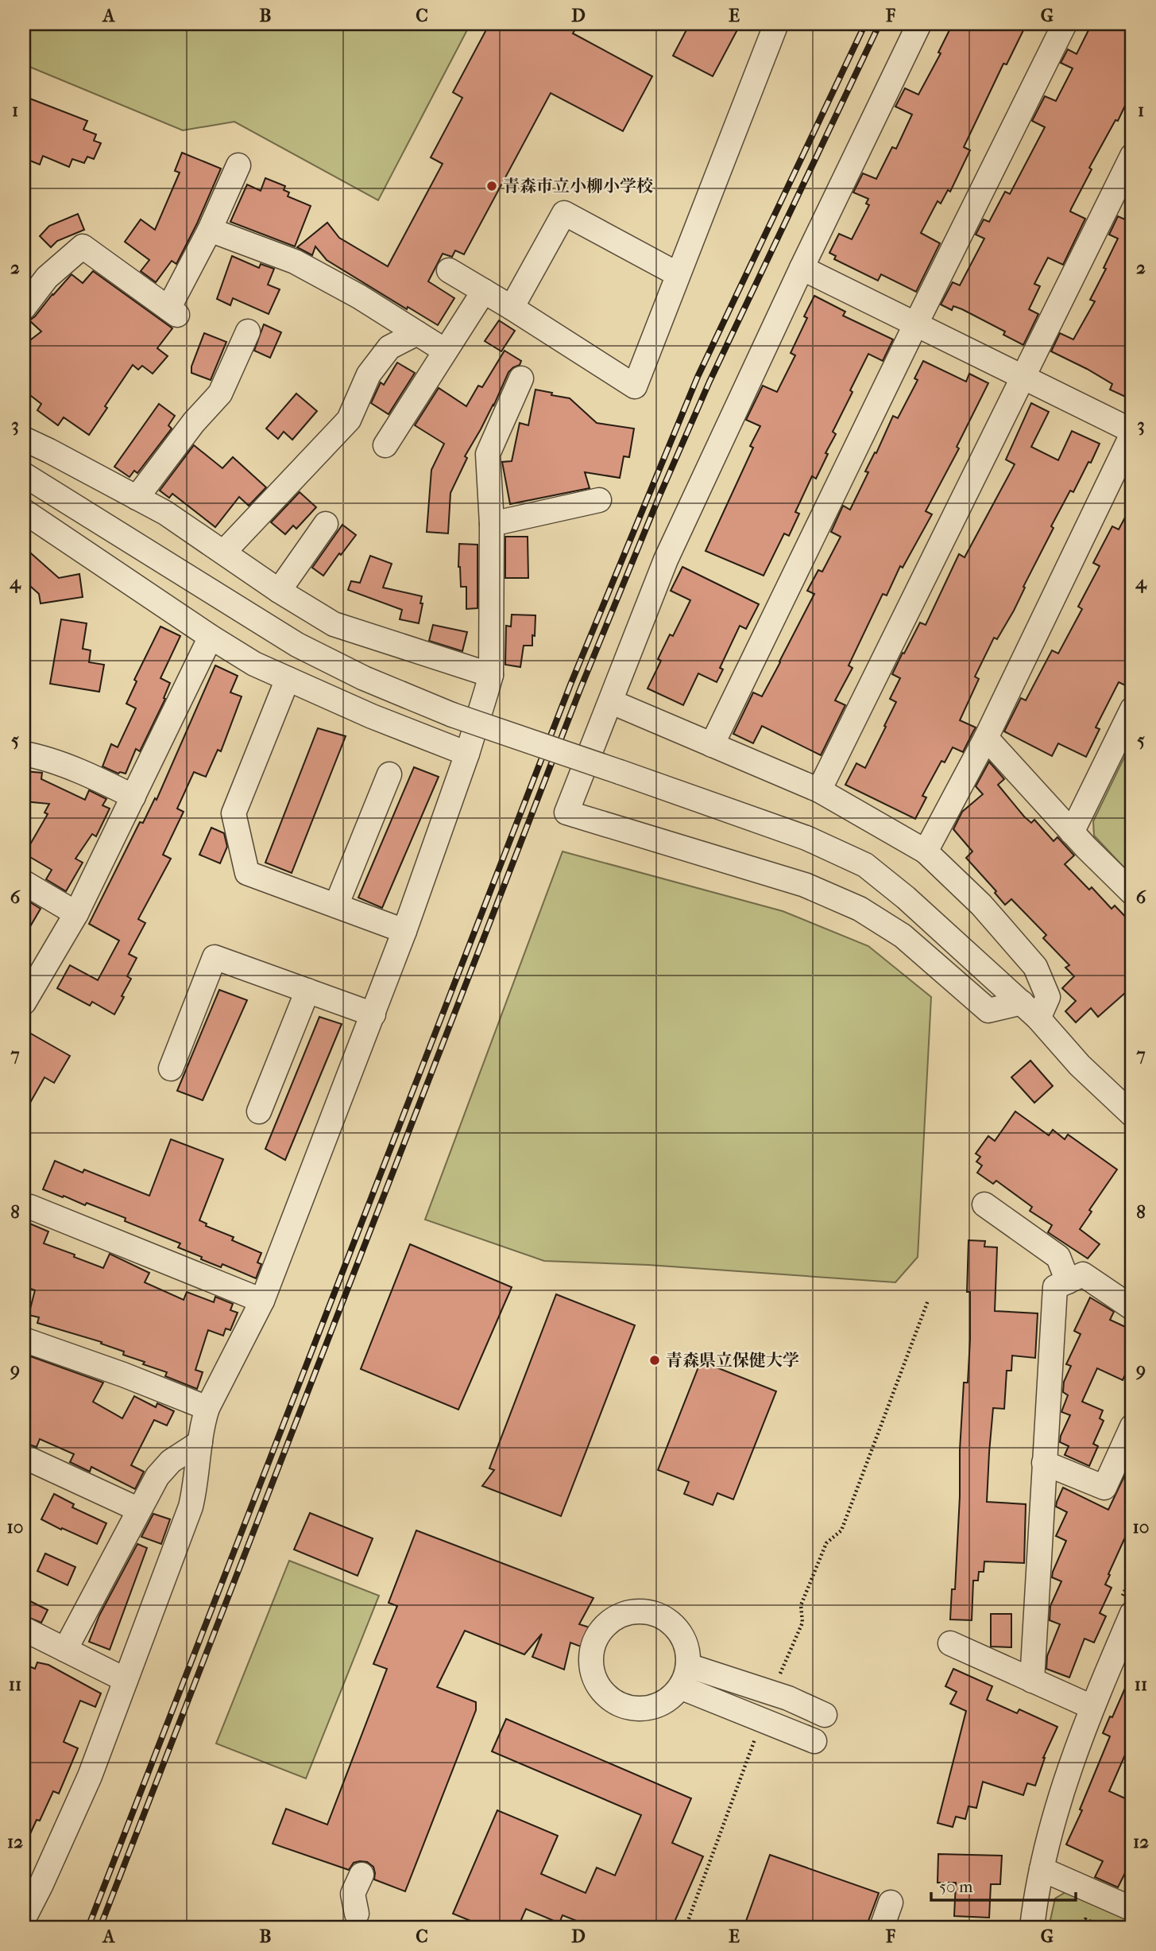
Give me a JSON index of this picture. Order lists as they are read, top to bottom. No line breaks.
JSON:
{"places":["青森市立小柳小学校","青森県立保健大学"],"scale_bar":"50 m","grid":{"columns":["A","B","C","D","E","F","G"],"rows":["1","2","3","4","5","6","7","8","9","10","11","12"]}}
